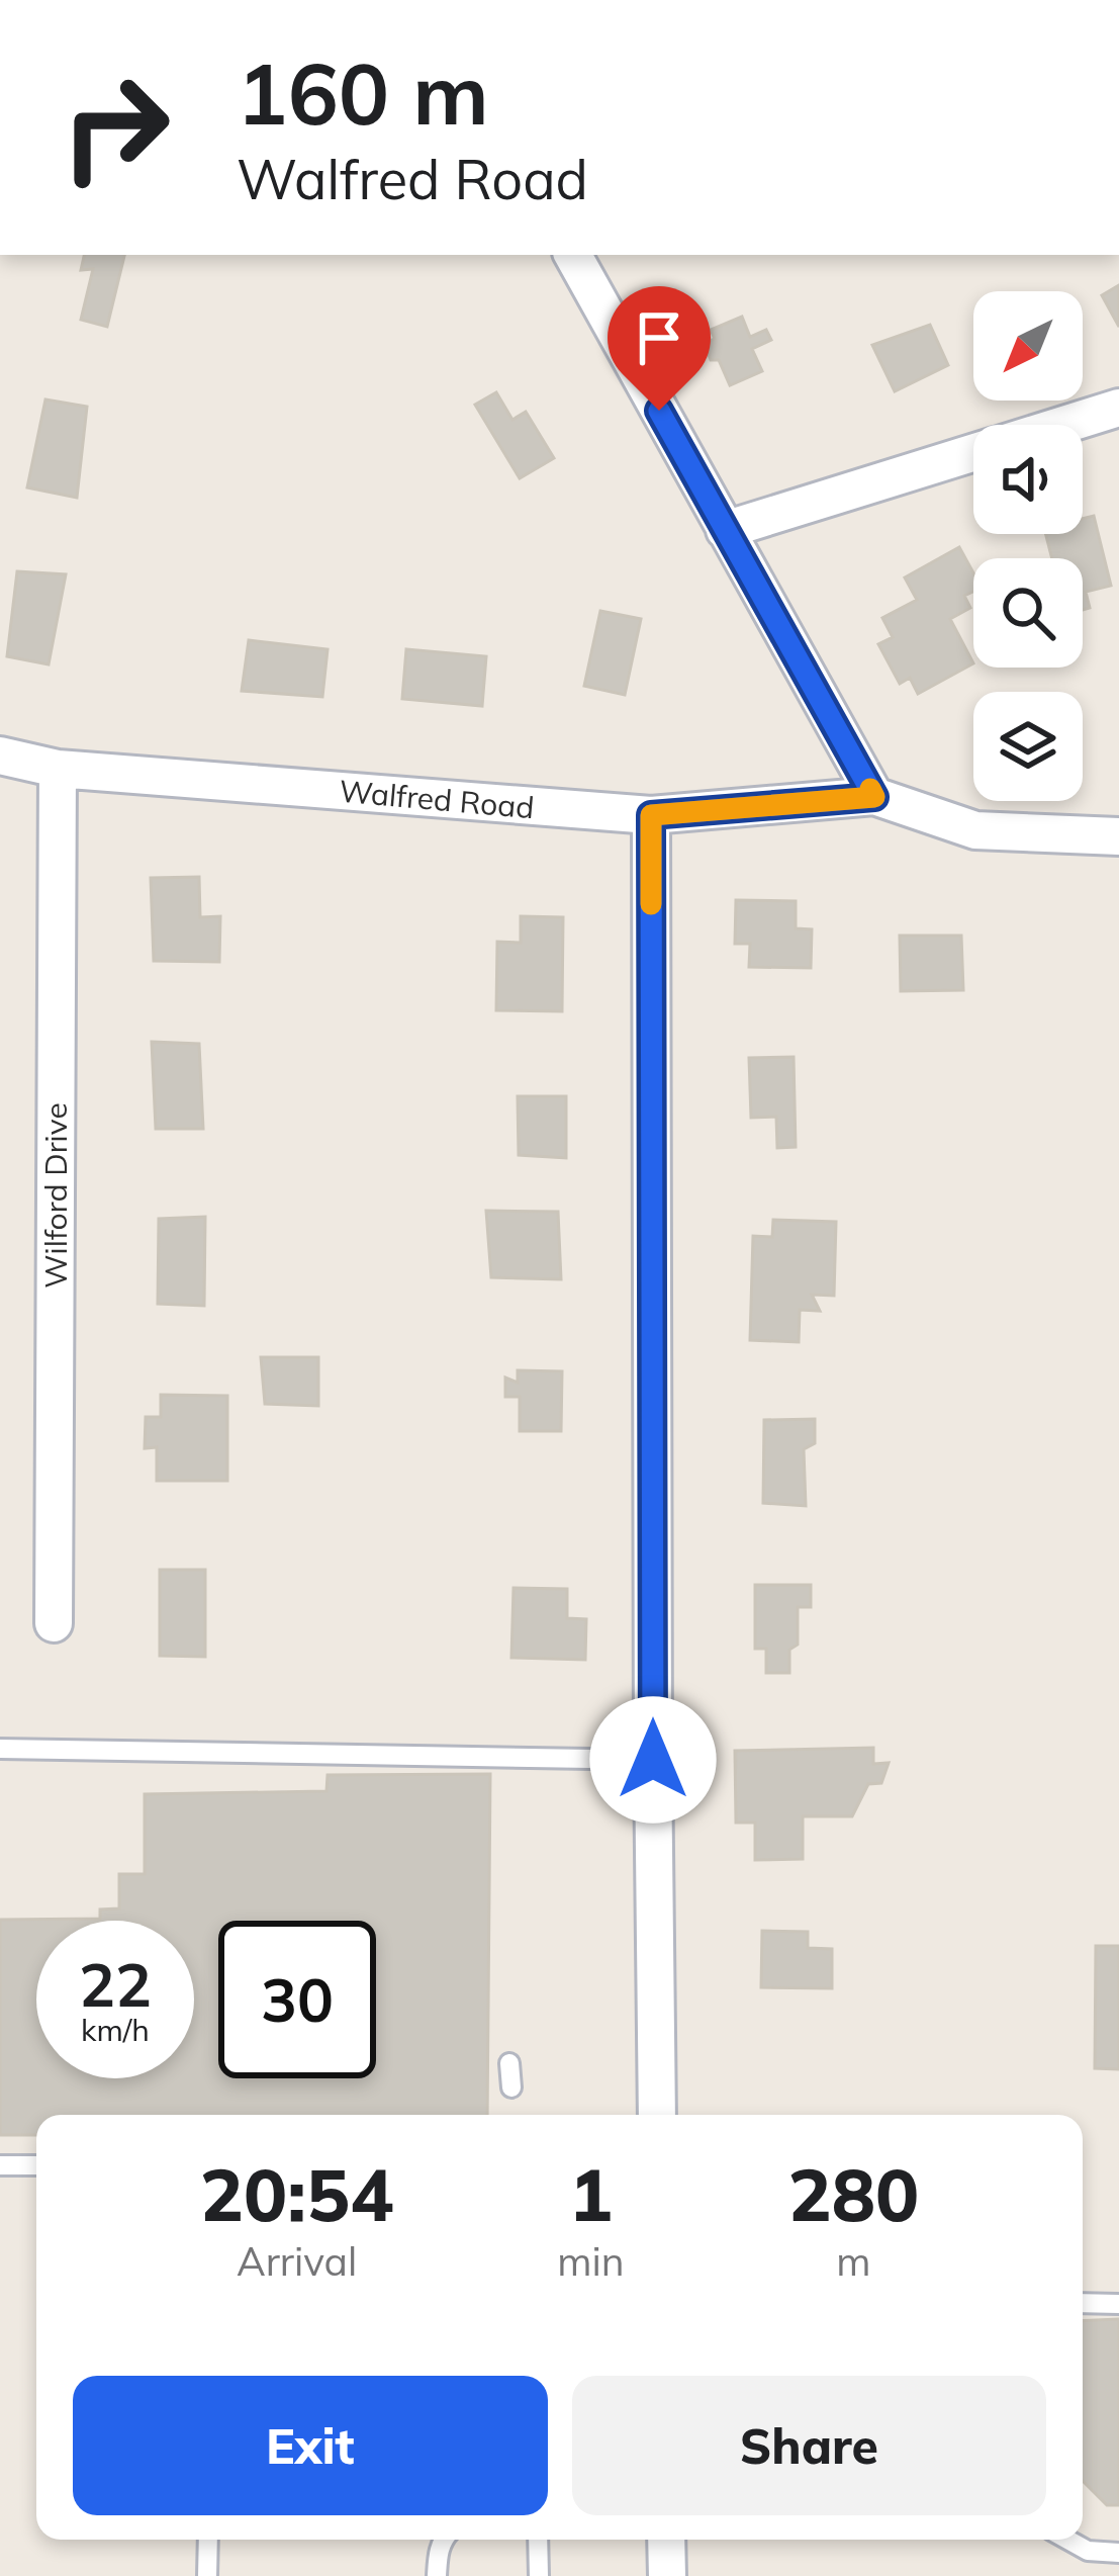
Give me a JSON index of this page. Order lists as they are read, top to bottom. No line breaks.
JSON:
{"streets":{"street":["Walfred Road","Wilford Drive"]},"crossings":[["Walfred Road","Wilford Drive"]],"north":"bottom left","page":{"turn":["160 m","Walfred Road"],"speed":"22 km/h","limit":"30","eta":["20:54","Arrival","1","min","280","m"],"buttons":["Exit","Share"]}}
